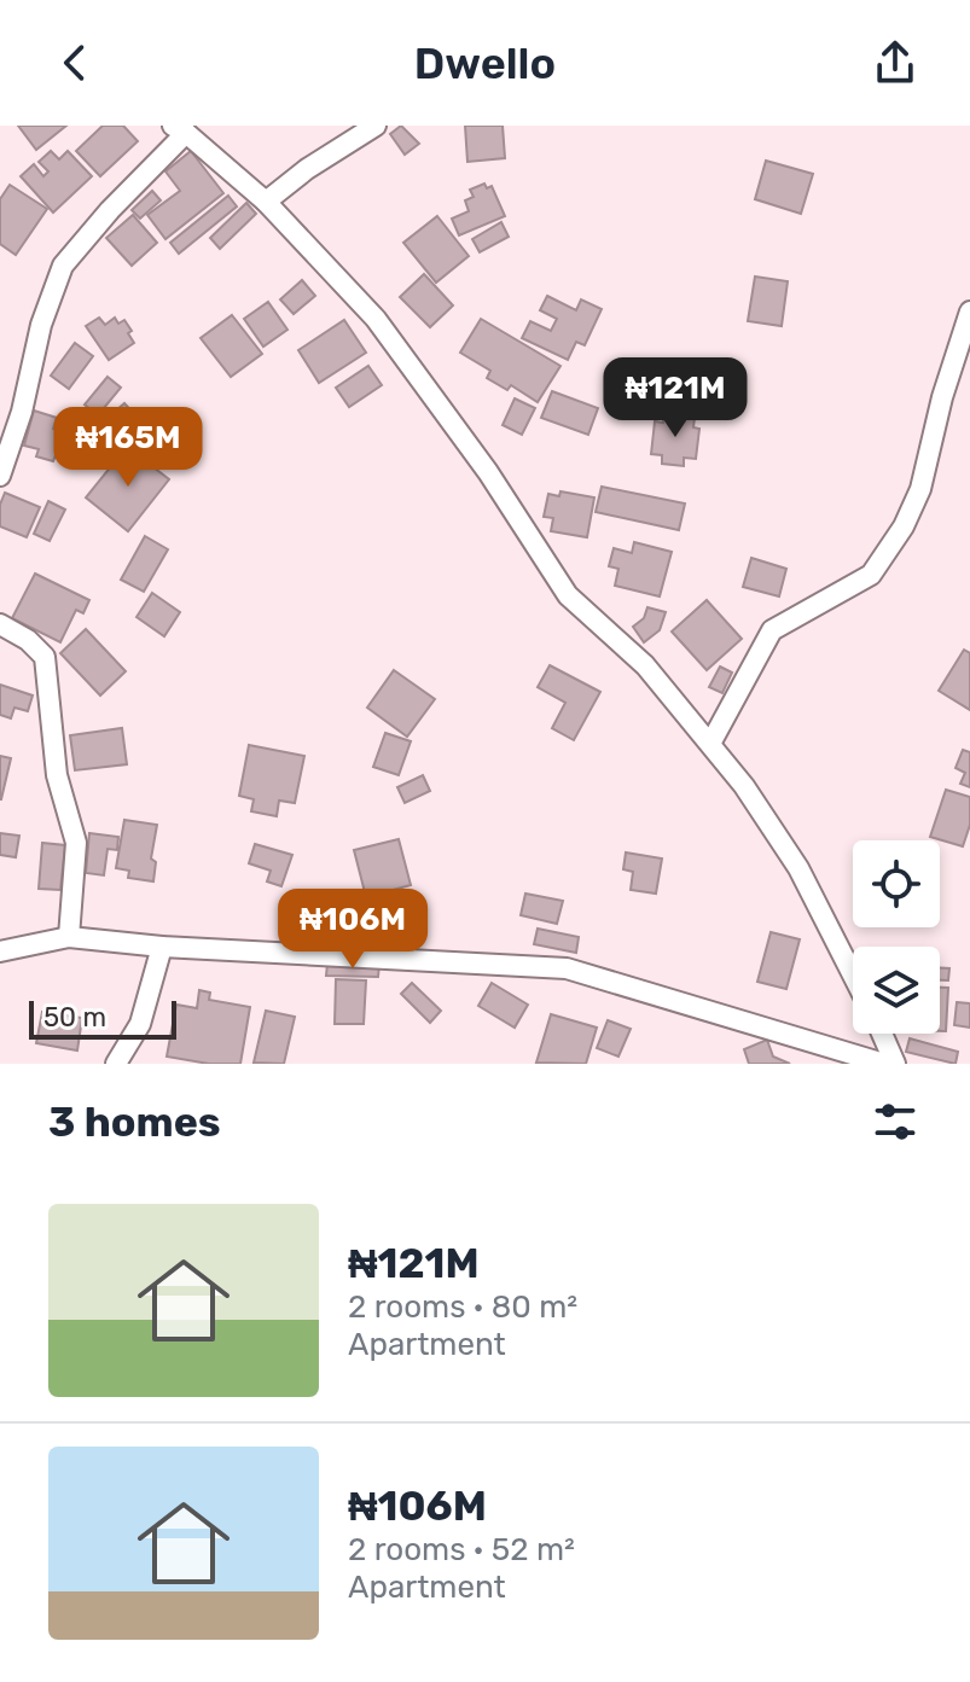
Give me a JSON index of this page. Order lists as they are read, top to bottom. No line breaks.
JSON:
{"scale_bar":"50 m","page":{"header":"Dwello","price":["₦121M","₦165M","₦106M"],"scale":"50 m","heading":"3 homes","list":[{"name":"₦121M","note":"2 rooms · 80 m² · Apartment"},{"name":"₦106M","note":"2 rooms · 52 m² · Apartment"}]}}
